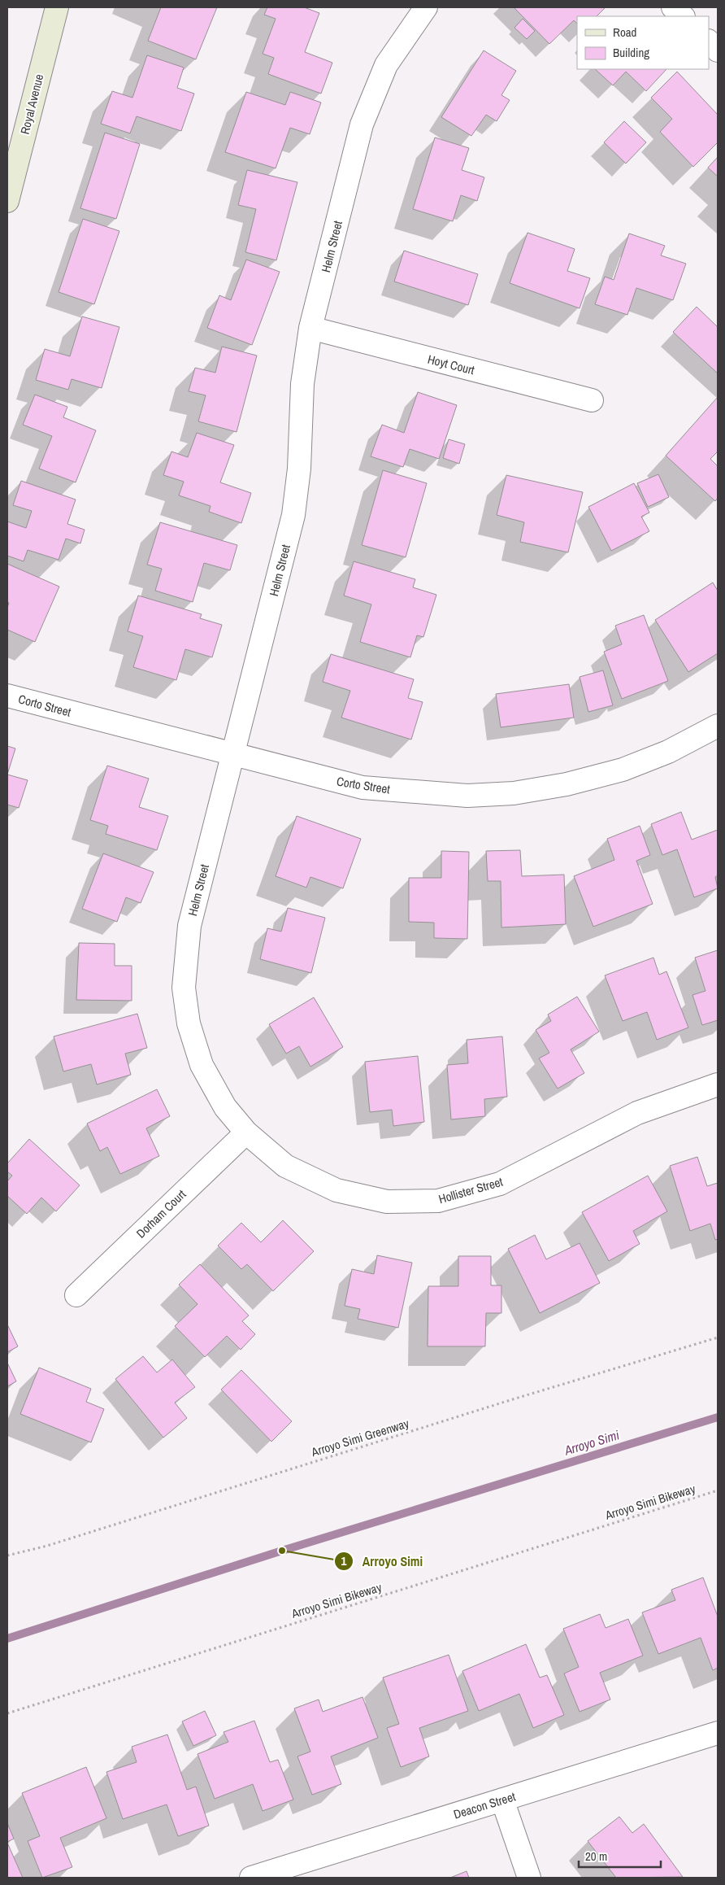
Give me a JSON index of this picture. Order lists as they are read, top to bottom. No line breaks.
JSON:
{"streets":{"main road":["Royal Avenue"],"street":["Helm Street","Hoyt Court","Corto Street","Hollister Street","Dorham Court","Deacon Street"],"path":["Arroyo Simi Greenway","Arroyo Simi Bikeway"]},"crossings":[["Helm Street","Hoyt Court"],["Helm Street","Corto Street"],["Helm Street","Hollister Street"],["Helm Street","Dorham Court"],["Hollister Street","Dorham Court"]],"water":["Arroyo Simi"],"places":["Arroyo Simi"],"legend":["Road","Building"],"scale_bar":"20 m"}
